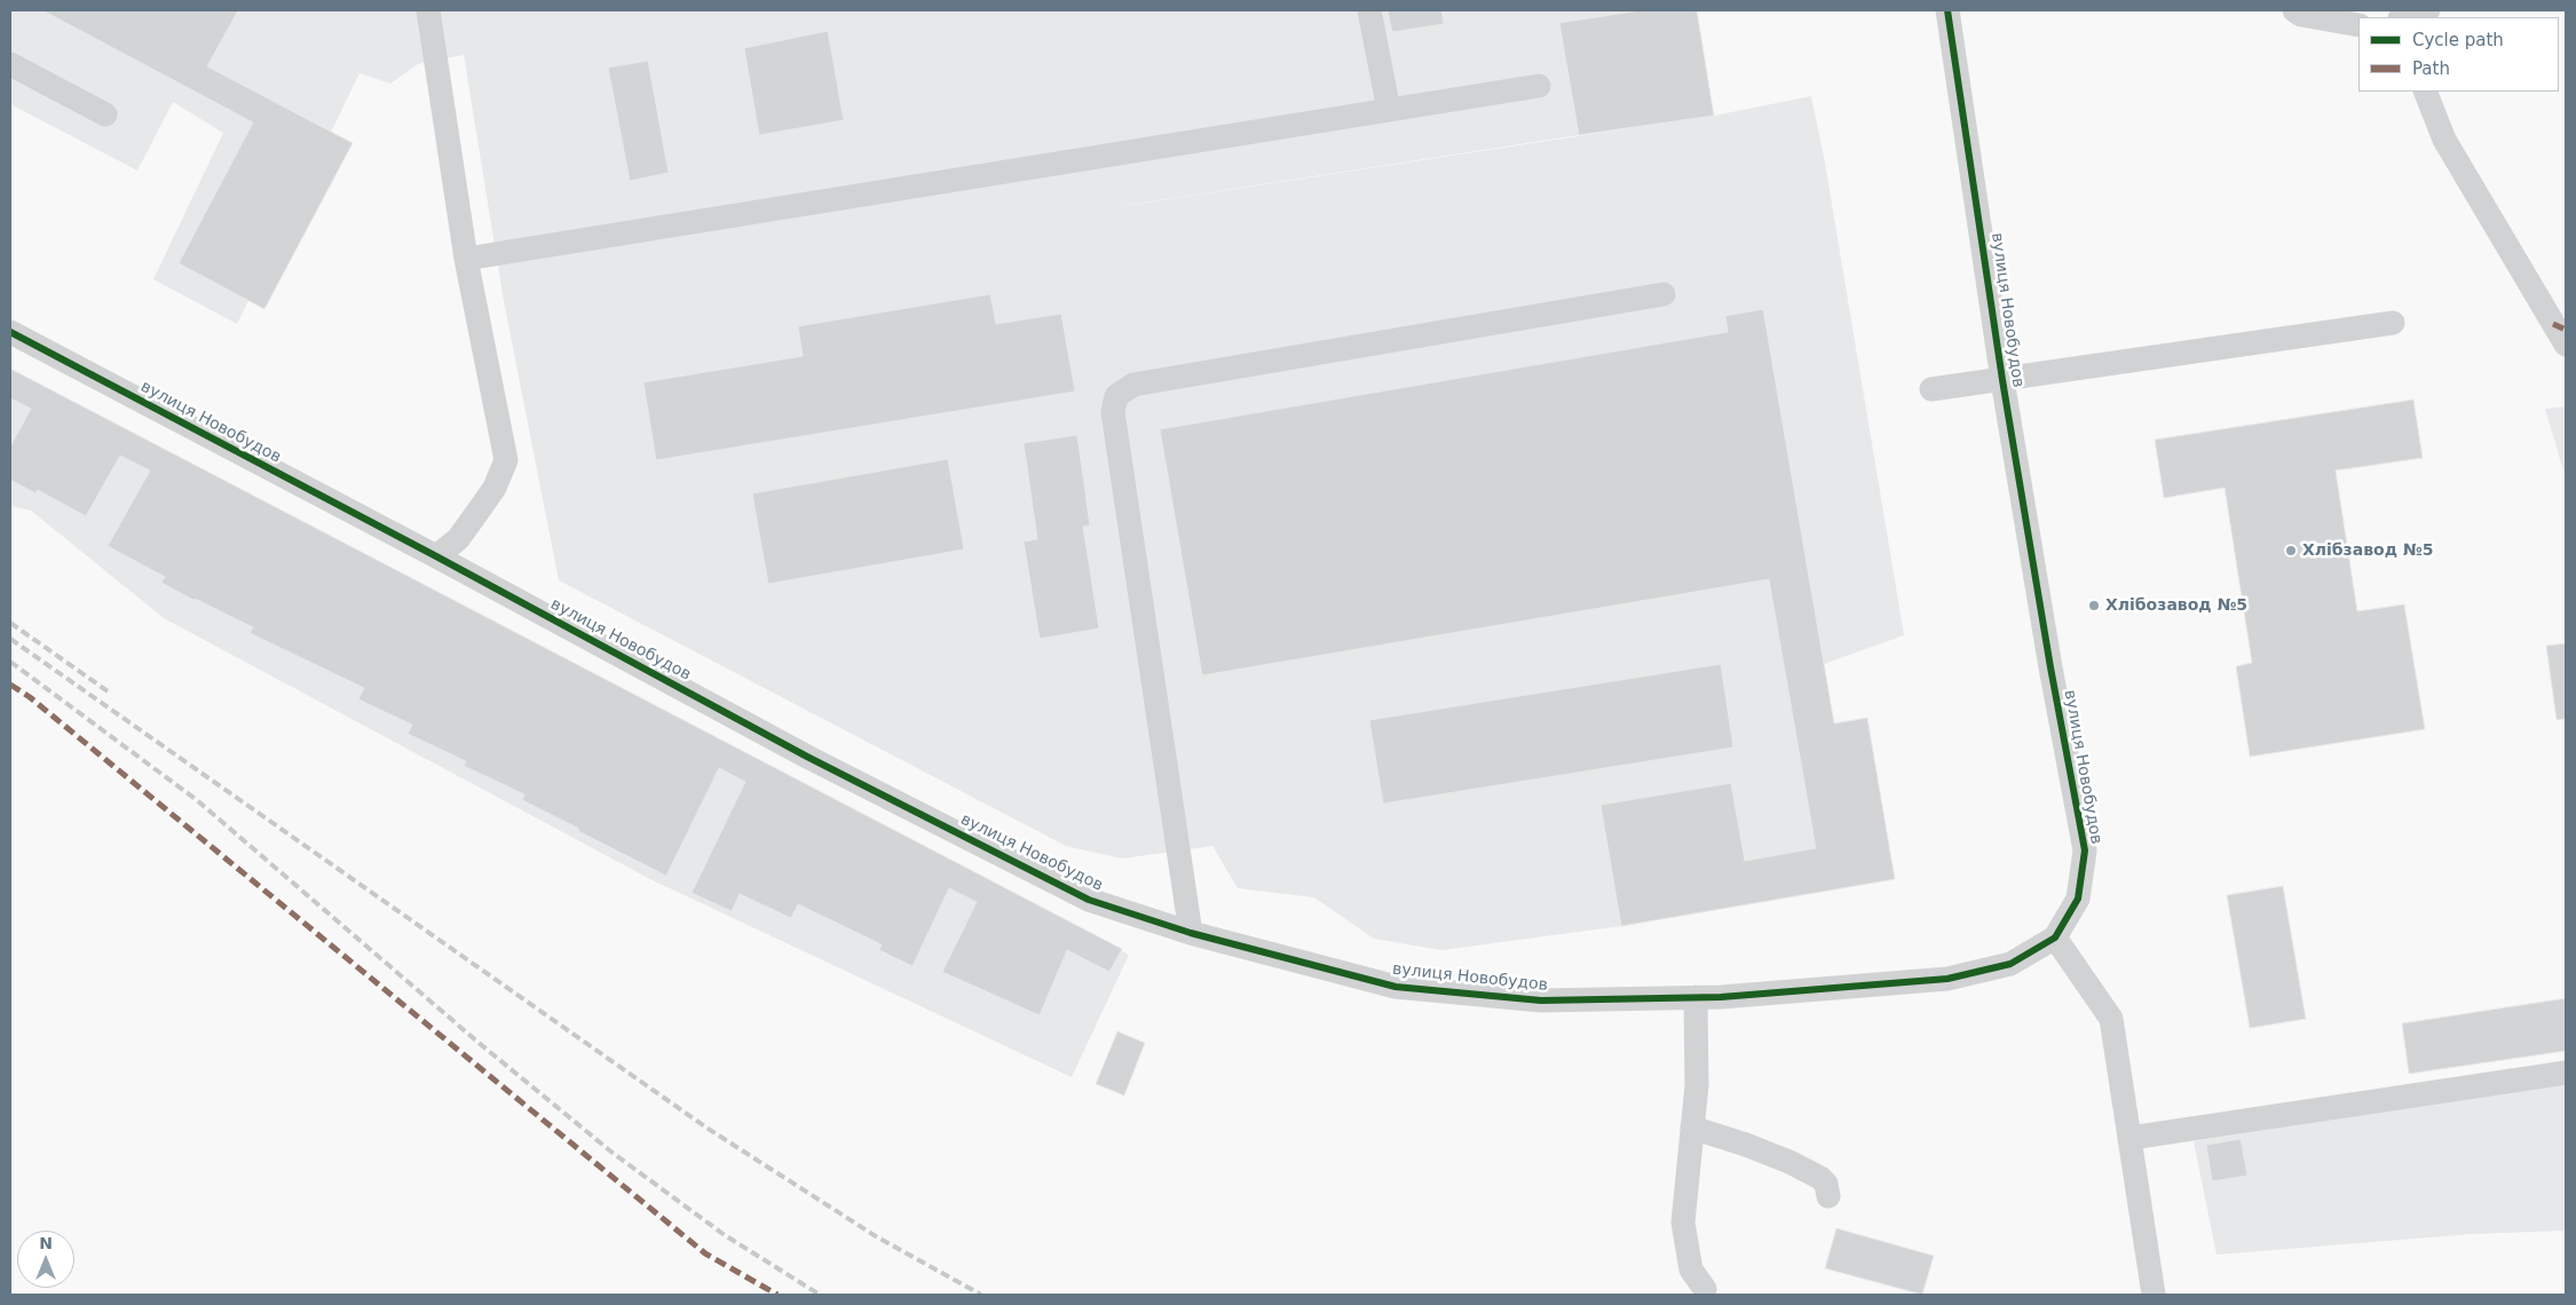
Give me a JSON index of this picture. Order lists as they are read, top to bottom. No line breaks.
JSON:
{"streets":{"street":["вулиця Новобудов"]},"places":["Хлібзавод №5","Хлібозавод №5"],"legend":["Cycle path","Path"],"north":"top"}
